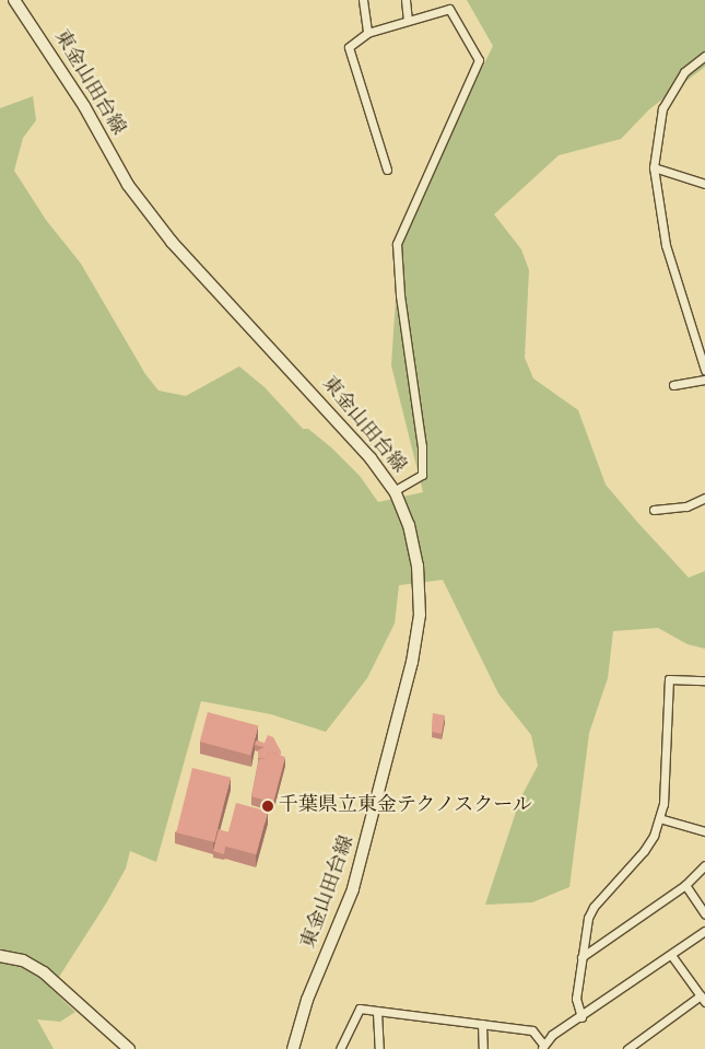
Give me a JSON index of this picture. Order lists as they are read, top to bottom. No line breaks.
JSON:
{"streets":{"main road":["東金山田台線"]},"places":["千葉県立東金テクノスクール"]}
